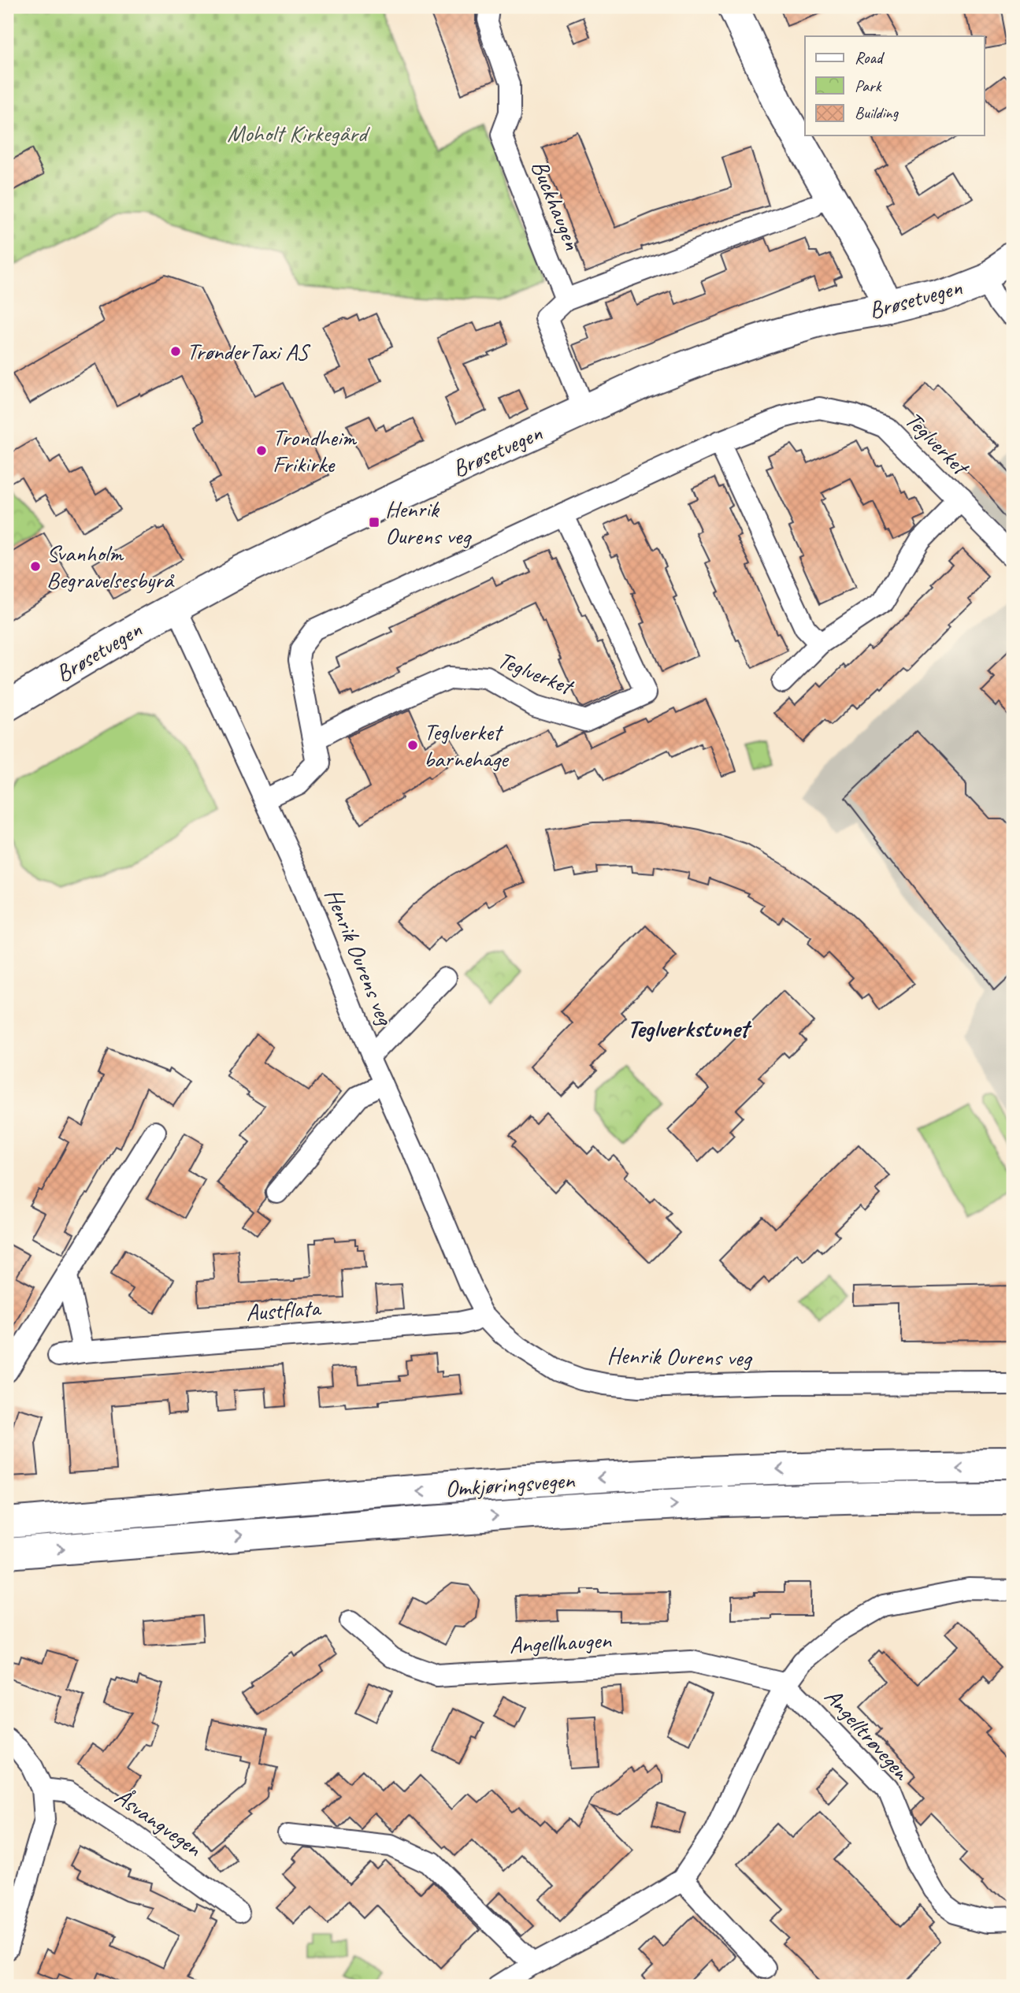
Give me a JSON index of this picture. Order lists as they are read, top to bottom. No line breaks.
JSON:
{"streets":{"main road":["Brøsetvegen","Omkjøringsvegen"],"street":["Buckhaugen","Teglverket","Henrik Ourens veg","Austflata","Angellhaugen","Angelltrøvegen","Åsvangvegen"]},"crossings":[["Brøsetvegen","Henrik Ourens veg"],["Teglverket","Henrik Ourens veg"],["Henrik Ourens veg","Austflata"],["Angellhaugen","Angelltrøvegen"]],"districts":["Teglverkstunet"],"parks":["Moholt Kirkegård"],"places":{"other":["TrønderTaxi AS","Trondheim Frikirke","Svanholm Begravelsesbyrå","Teglverket barnehage"],"transit":["Henrik Ourens veg"]},"legend":["Road","Park","Building"]}
